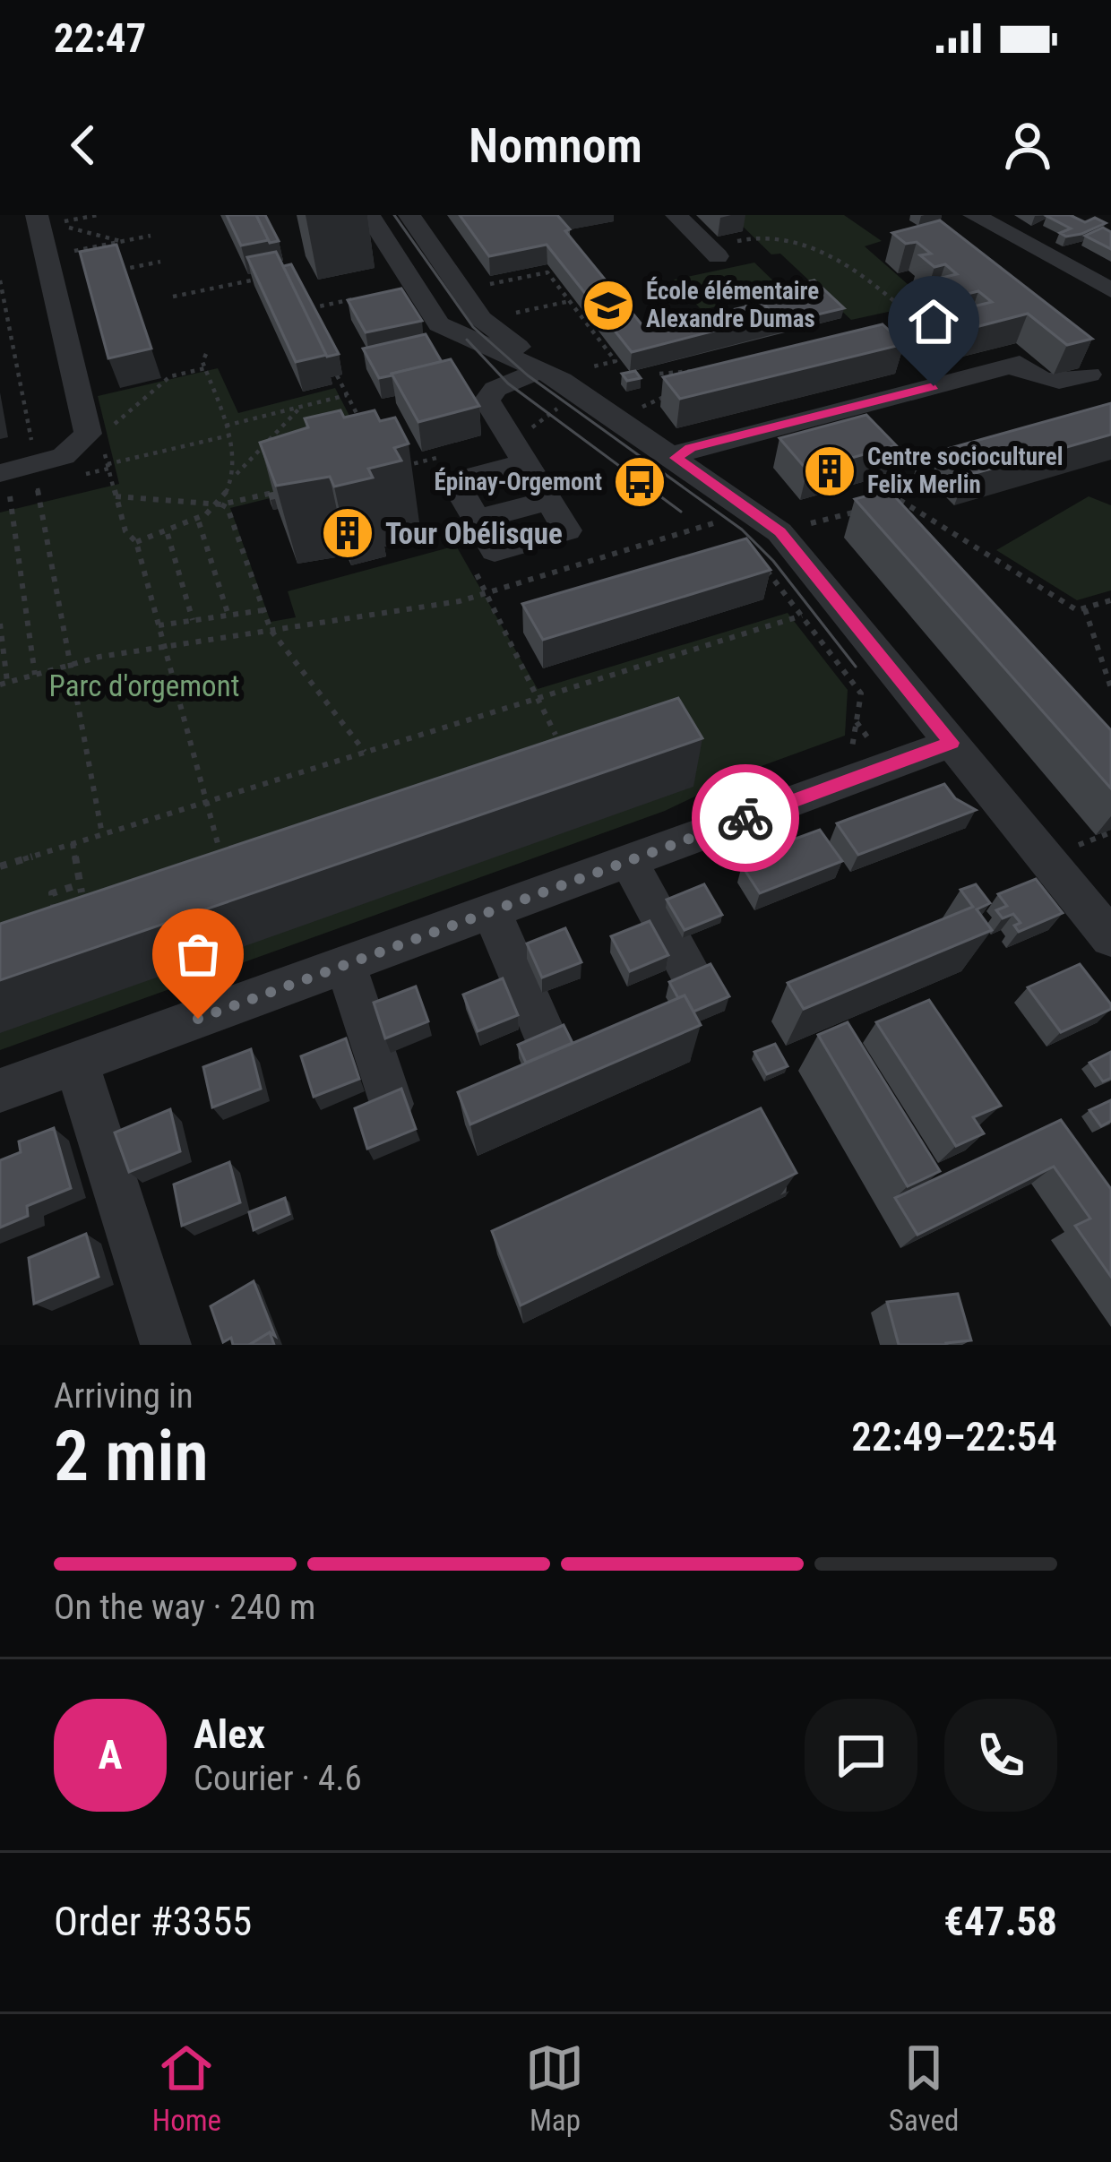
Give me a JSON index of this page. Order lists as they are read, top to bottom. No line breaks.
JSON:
{"parks":["Parc d'orgemont"],"places":{"school or university":["École élémentaire Alexandre Dumas"],"building":["Centre socioculturel Felix Merlin","Tour Obélisque"],"bus stop":["Épinay-Orgemont"]},"page":{"status":"22:47","header":"Nomnom","heading":["2 min","Arriving in","22:49–22:54"],"panel":["Alex","Courier · 4.6","Order #3355","€47.58"],"bar":"On the way · 240 m","round":"A","tabs":["Home","Map","Saved"]}}
